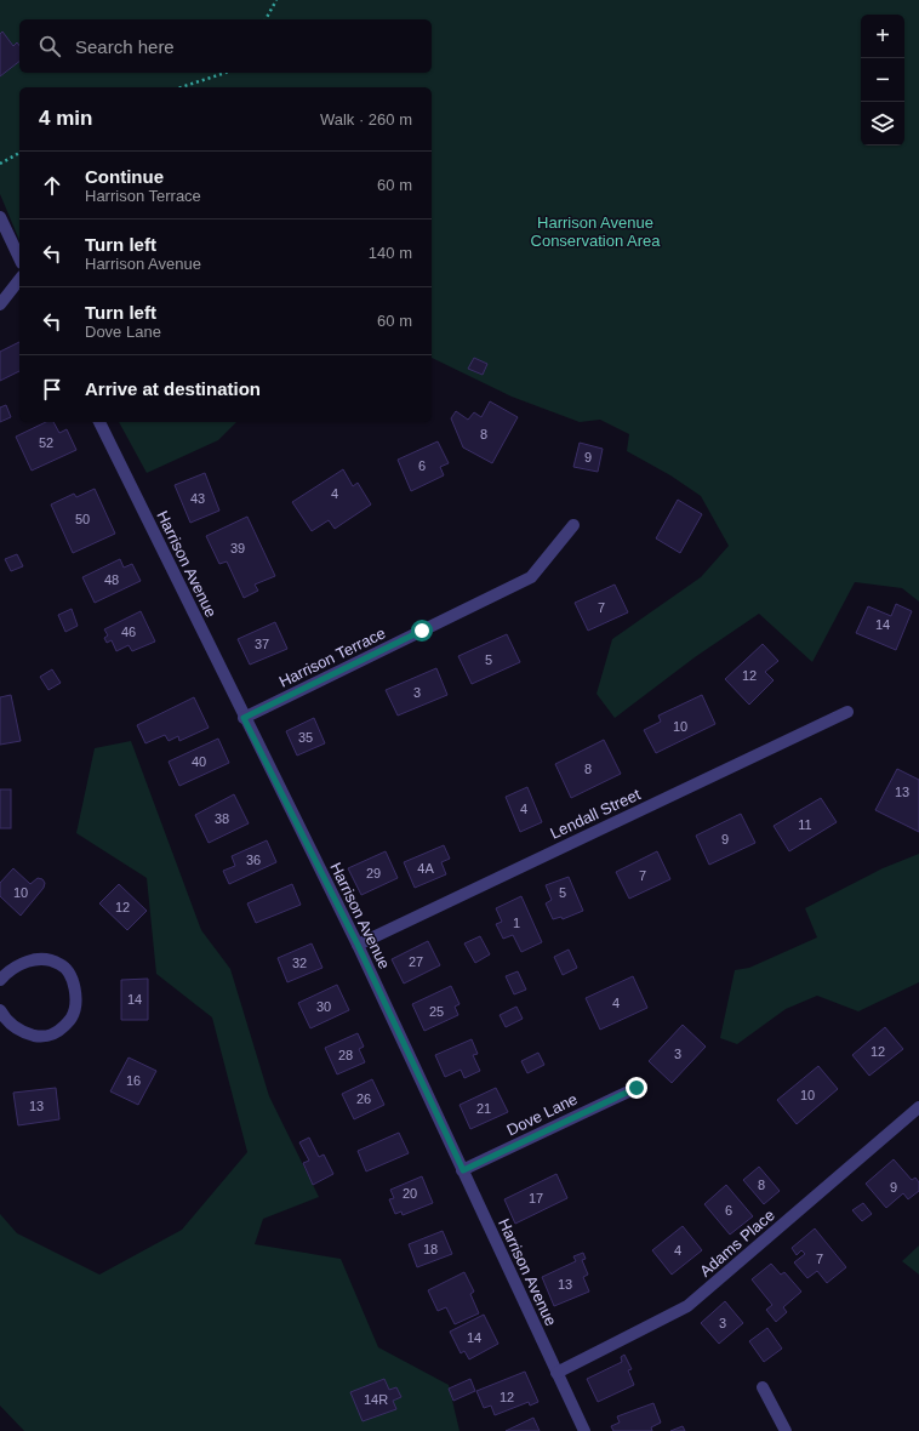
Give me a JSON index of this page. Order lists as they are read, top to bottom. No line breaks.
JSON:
{"streets":{"street":["Harrison Avenue","Harrison Terrace","Lendall Street","Dove Lane","Adams Place"]},"crossings":[["Harrison Avenue","Harrison Terrace"],["Harrison Avenue","Lendall Street"],["Harrison Avenue","Dove Lane"],["Harrison Avenue","Adams Place"]],"parks":["Harrison Avenue Conservation Area"],"house_numbers":["8","52","9","6","4","43","50","39","48","7","14","46","37","5","12","3","10","35","40","8","13","4","38","11","9","36","4A","29","7","10","5","12","1","27","32","14","4","30","25","12","3","28","16","10","26","13","21","8","9","20","17","6","18","4","7","13","3","14","12","14R"],"page":{"map_buttons":["+","−"],"search":"Search here","heading":["4 min","Walk · 260 m"],"list":[["Continue","Harrison Terrace","60 m"],["Turn left","Harrison Avenue","140 m"],["Turn left","Dove Lane","60 m"],"Arrive at destination"]}}
